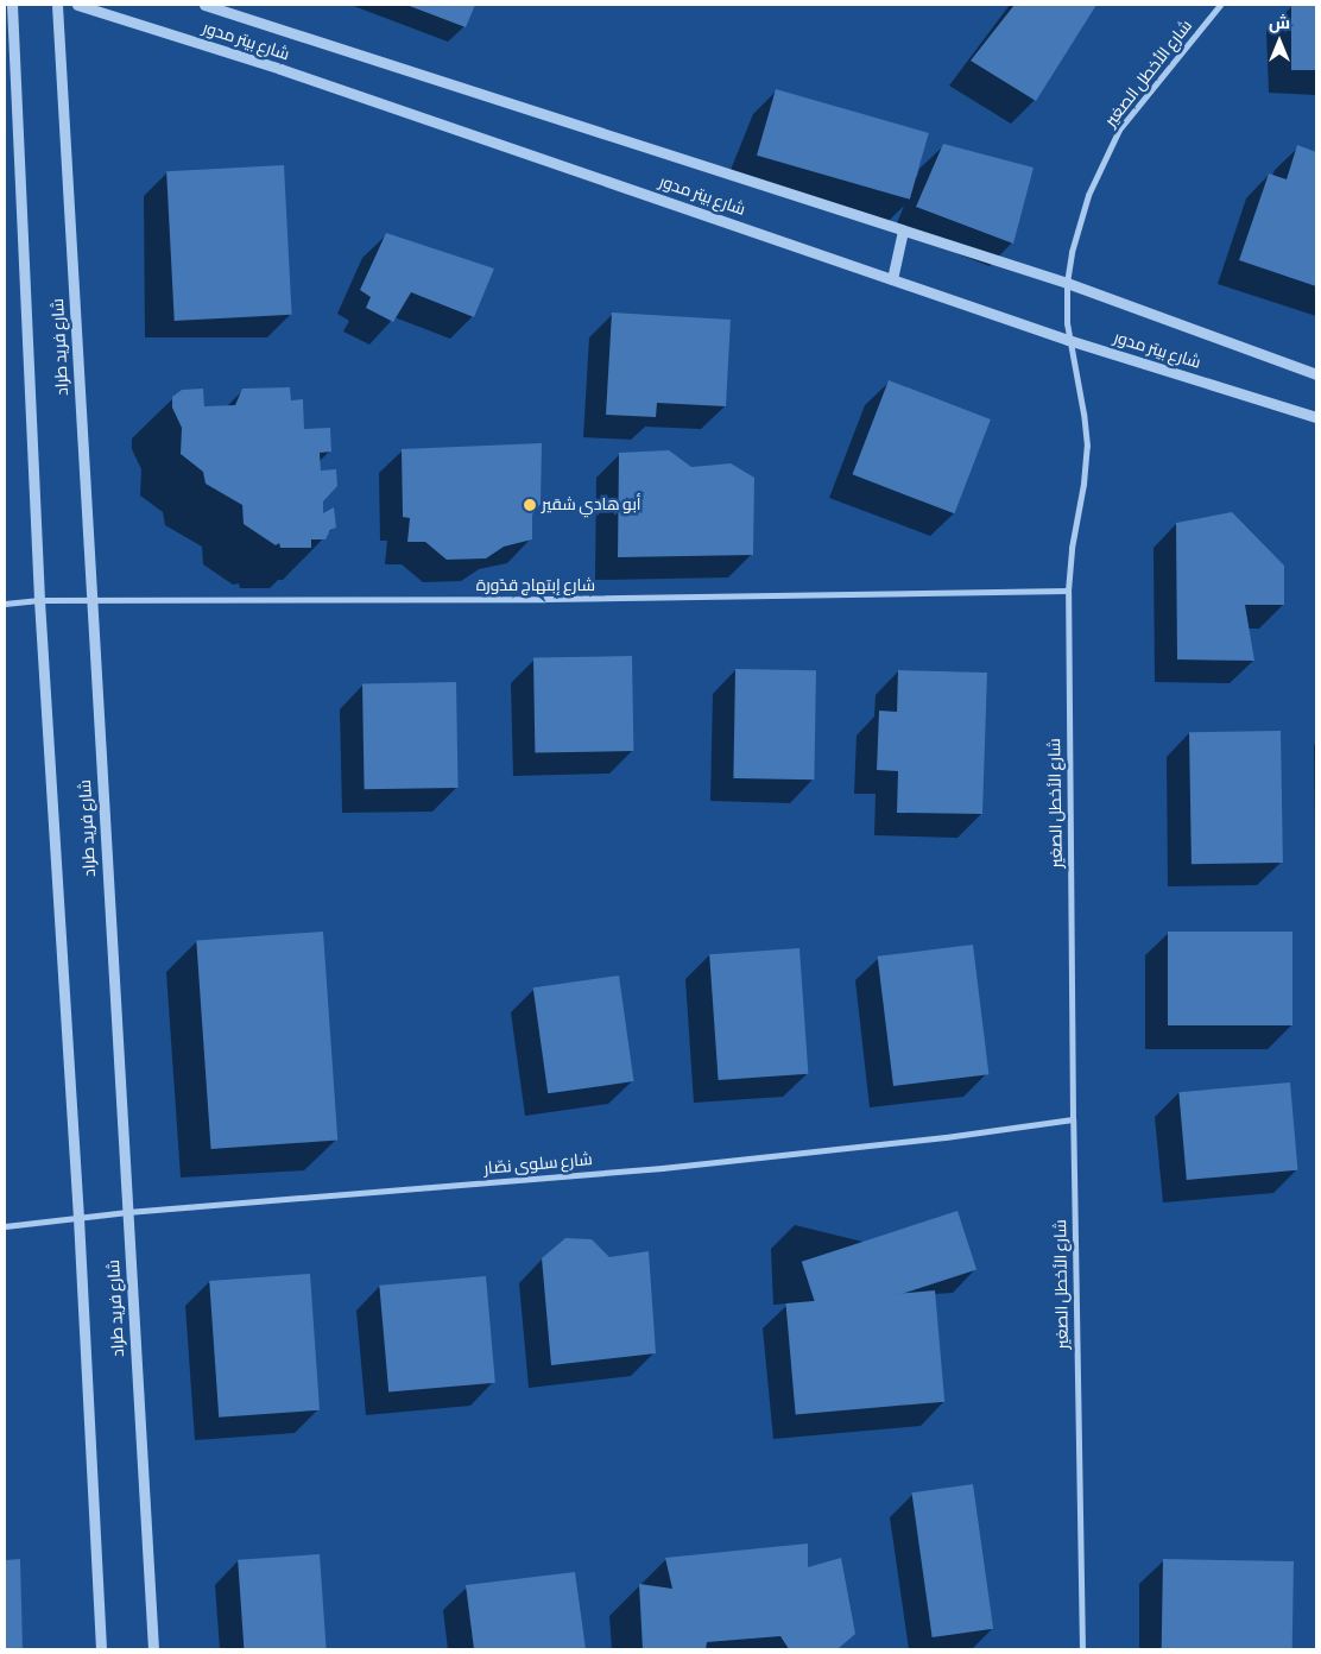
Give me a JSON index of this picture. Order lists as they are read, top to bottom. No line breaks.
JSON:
{"streets":{"street":["شارع بيتر مدور","شارع الأخطل الصغير","شارع فريد طراد","شارع إبتهاج قدّورة","شارع سلوى نصّار"]},"crossings":[["شارع بيتر مدور","شارع الأخطل الصغير"],["شارع الأخطل الصغير","شارع إبتهاج قدّورة"],["شارع الأخطل الصغير","شارع سلوى نصّار"],["شارع فريد طراد","شارع إبتهاج قدّورة"],["شارع فريد طراد","شارع سلوى نصّار"]],"places":["أبو هادي شقير"],"north":"top"}
